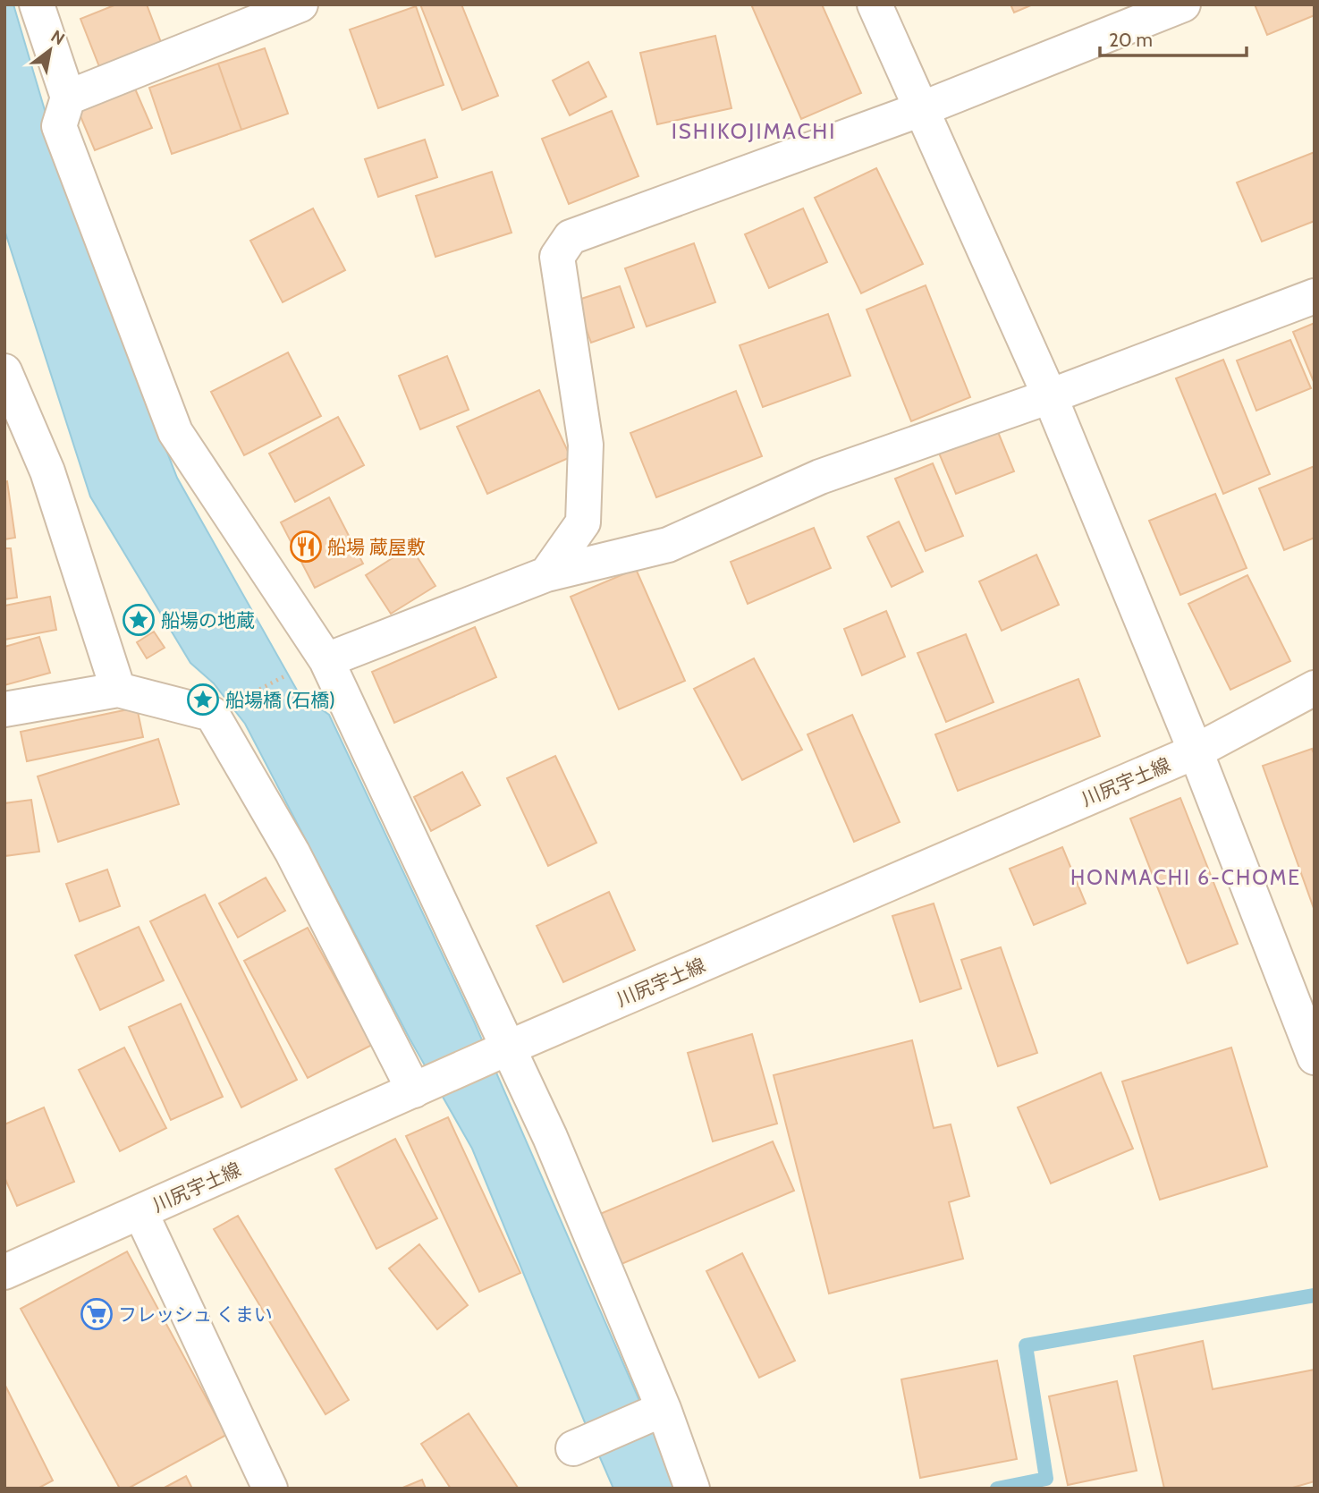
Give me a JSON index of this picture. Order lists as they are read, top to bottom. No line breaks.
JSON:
{"streets":{"street":["川尻宇土線"]},"districts":["ISHIKOJIMACHI","HONMACHI 6-CHOME"],"places":{"restaurant":["船場 蔵屋敷"],"place":["船場の地蔵","船場橋 (石橋)"],"supermarket":["フレッシュ くまい"]},"scale_bar":"20 m","north":"top right"}
